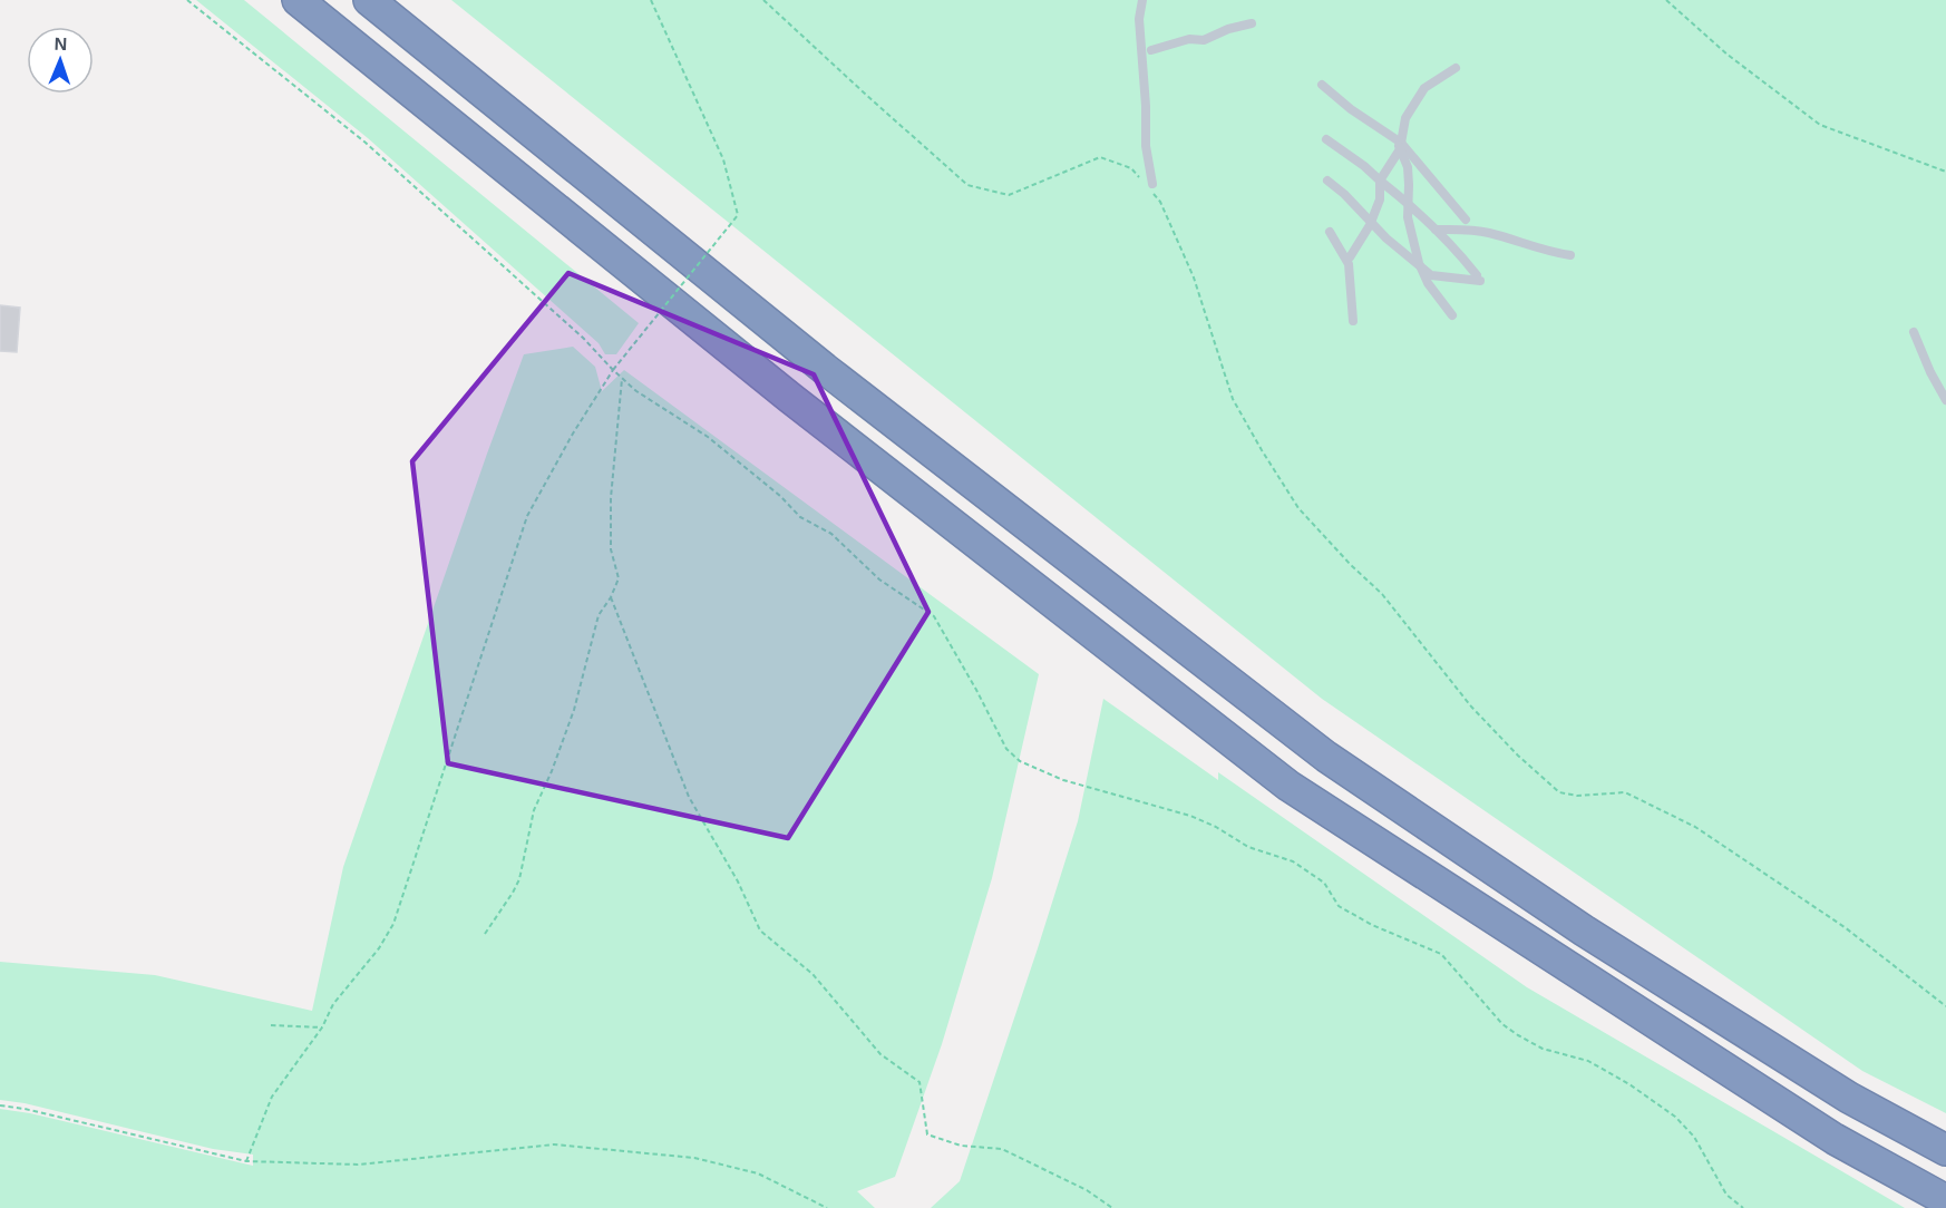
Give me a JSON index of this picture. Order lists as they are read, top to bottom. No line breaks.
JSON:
{"north":"top"}
